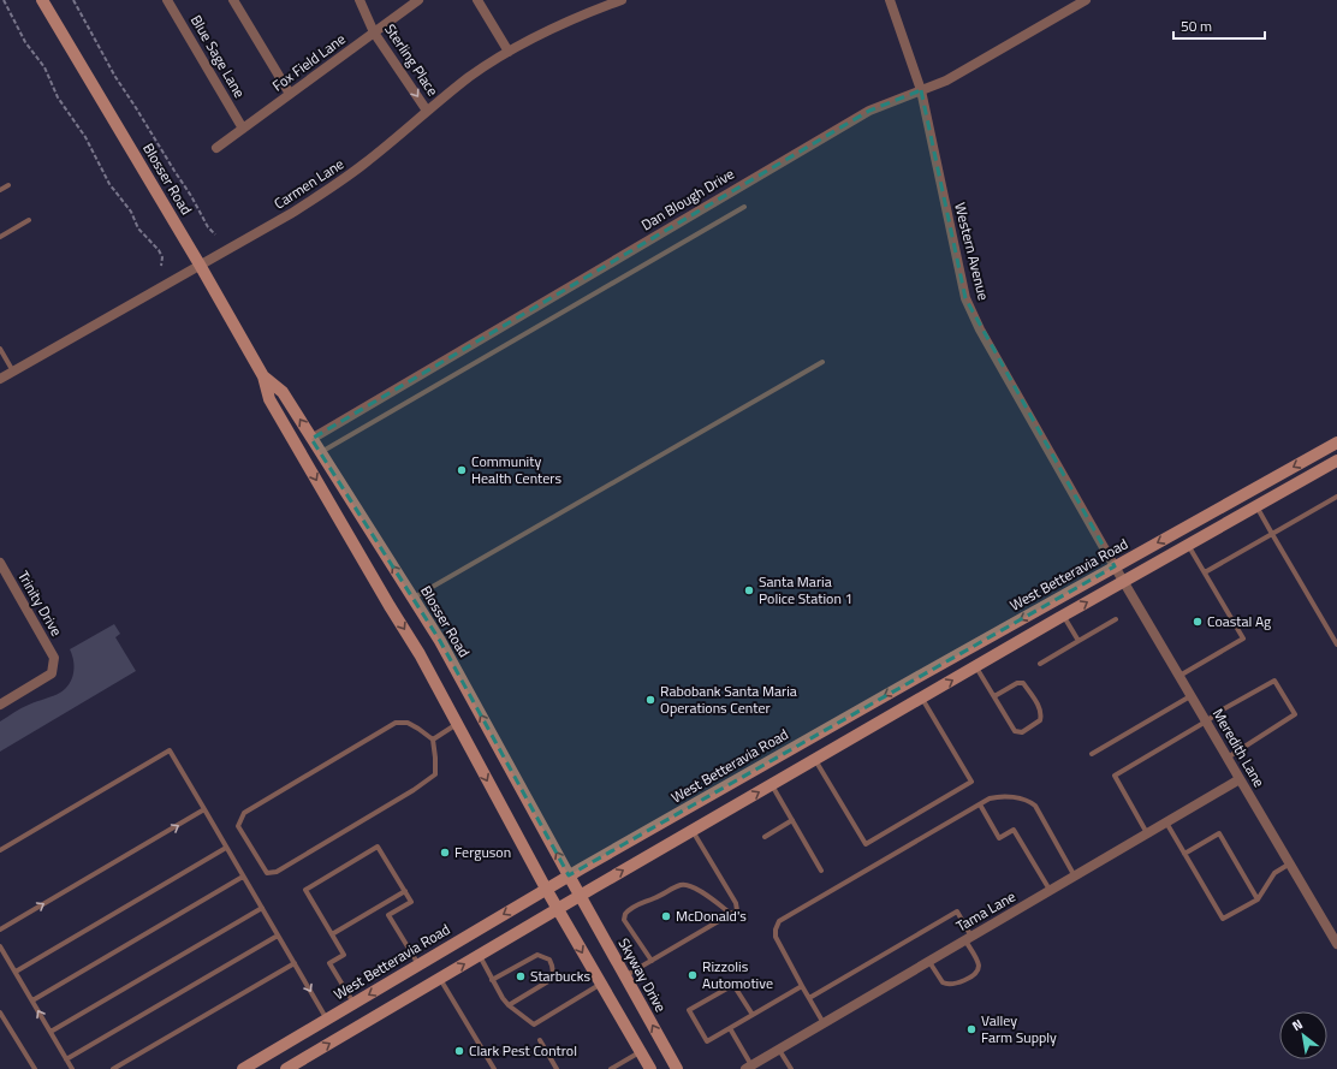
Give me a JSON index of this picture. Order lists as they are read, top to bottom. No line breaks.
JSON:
{"streets":{"main road":["Blosser Road","West Betteravia Road","Skyway Drive"],"street":["Blue Sage Lane","Sterling Place","Fox Field Lane","Carmen Lane","Dan Blough Drive","Western Avenue","Trinity Drive","Meredith Lane","Tama Lane"]},"crossings":[["Blue Sage Lane","Fox Field Lane"],["Sterling Place","Fox Field Lane"],["Sterling Place","Carmen Lane"],["Blosser Road","Carmen Lane"],["Blosser Road","Dan Blough Drive"],["Blosser Road","West Betteravia Road"],["Blosser Road","Skyway Drive"],["Dan Blough Drive","Western Avenue"],["Western Avenue","West Betteravia Road"],["Western Avenue","Meredith Lane"],["West Betteravia Road","Meredith Lane"],["Meredith Lane","Tama Lane"]],"one_way":["Sterling Place"],"places":["Community Health Centers","Santa Maria Police Station 1","Coastal Ag","Rabobank Santa Maria Operations Center","Ferguson","McDonald's","Rizzolis Automotive","Starbucks","Valley Farm Supply","Clark Pest Control"],"scale_bar":"50 m","north":"top left"}
